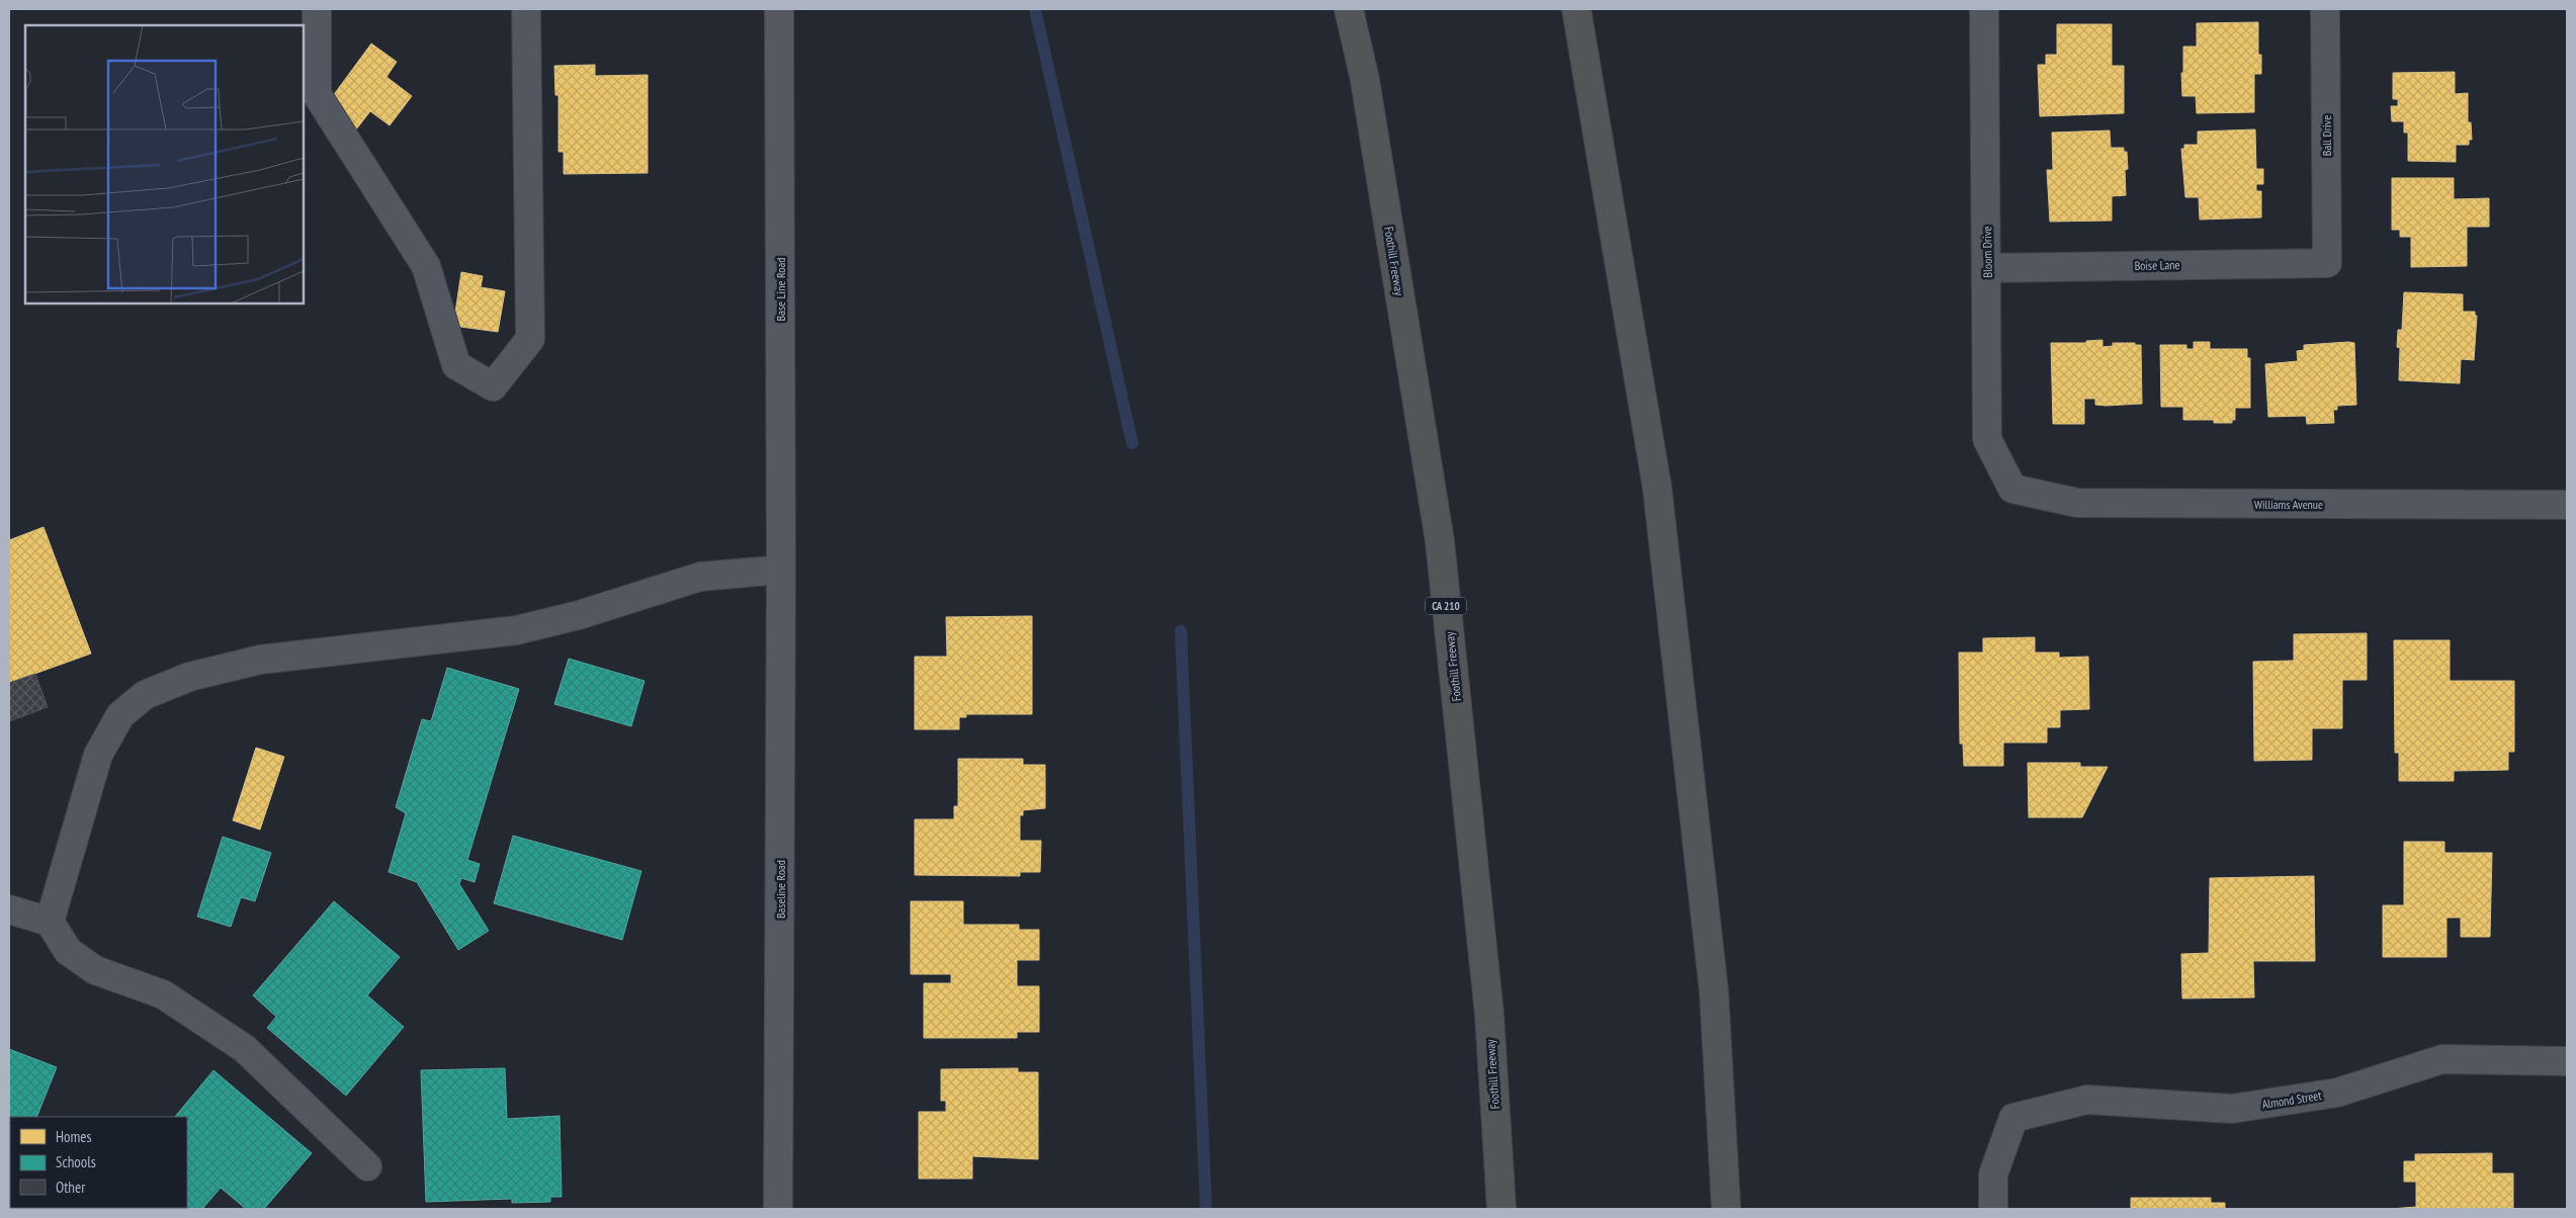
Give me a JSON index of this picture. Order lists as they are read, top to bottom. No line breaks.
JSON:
{"streets":{"highway":["Foothill Freeway","CA 210"],"main road":["Base Line Road","Baseline Road"],"street":["Ball Drive","Bloom Drive","Boise Lane","Williams Avenue","Almond Street"]},"crossings":[["Ball Drive","Boise Lane"],["Bloom Drive","Boise Lane"],["Bloom Drive","Williams Avenue"],["Base Line Road","Baseline Road"]],"legend":["Homes","Schools","Other"]}
